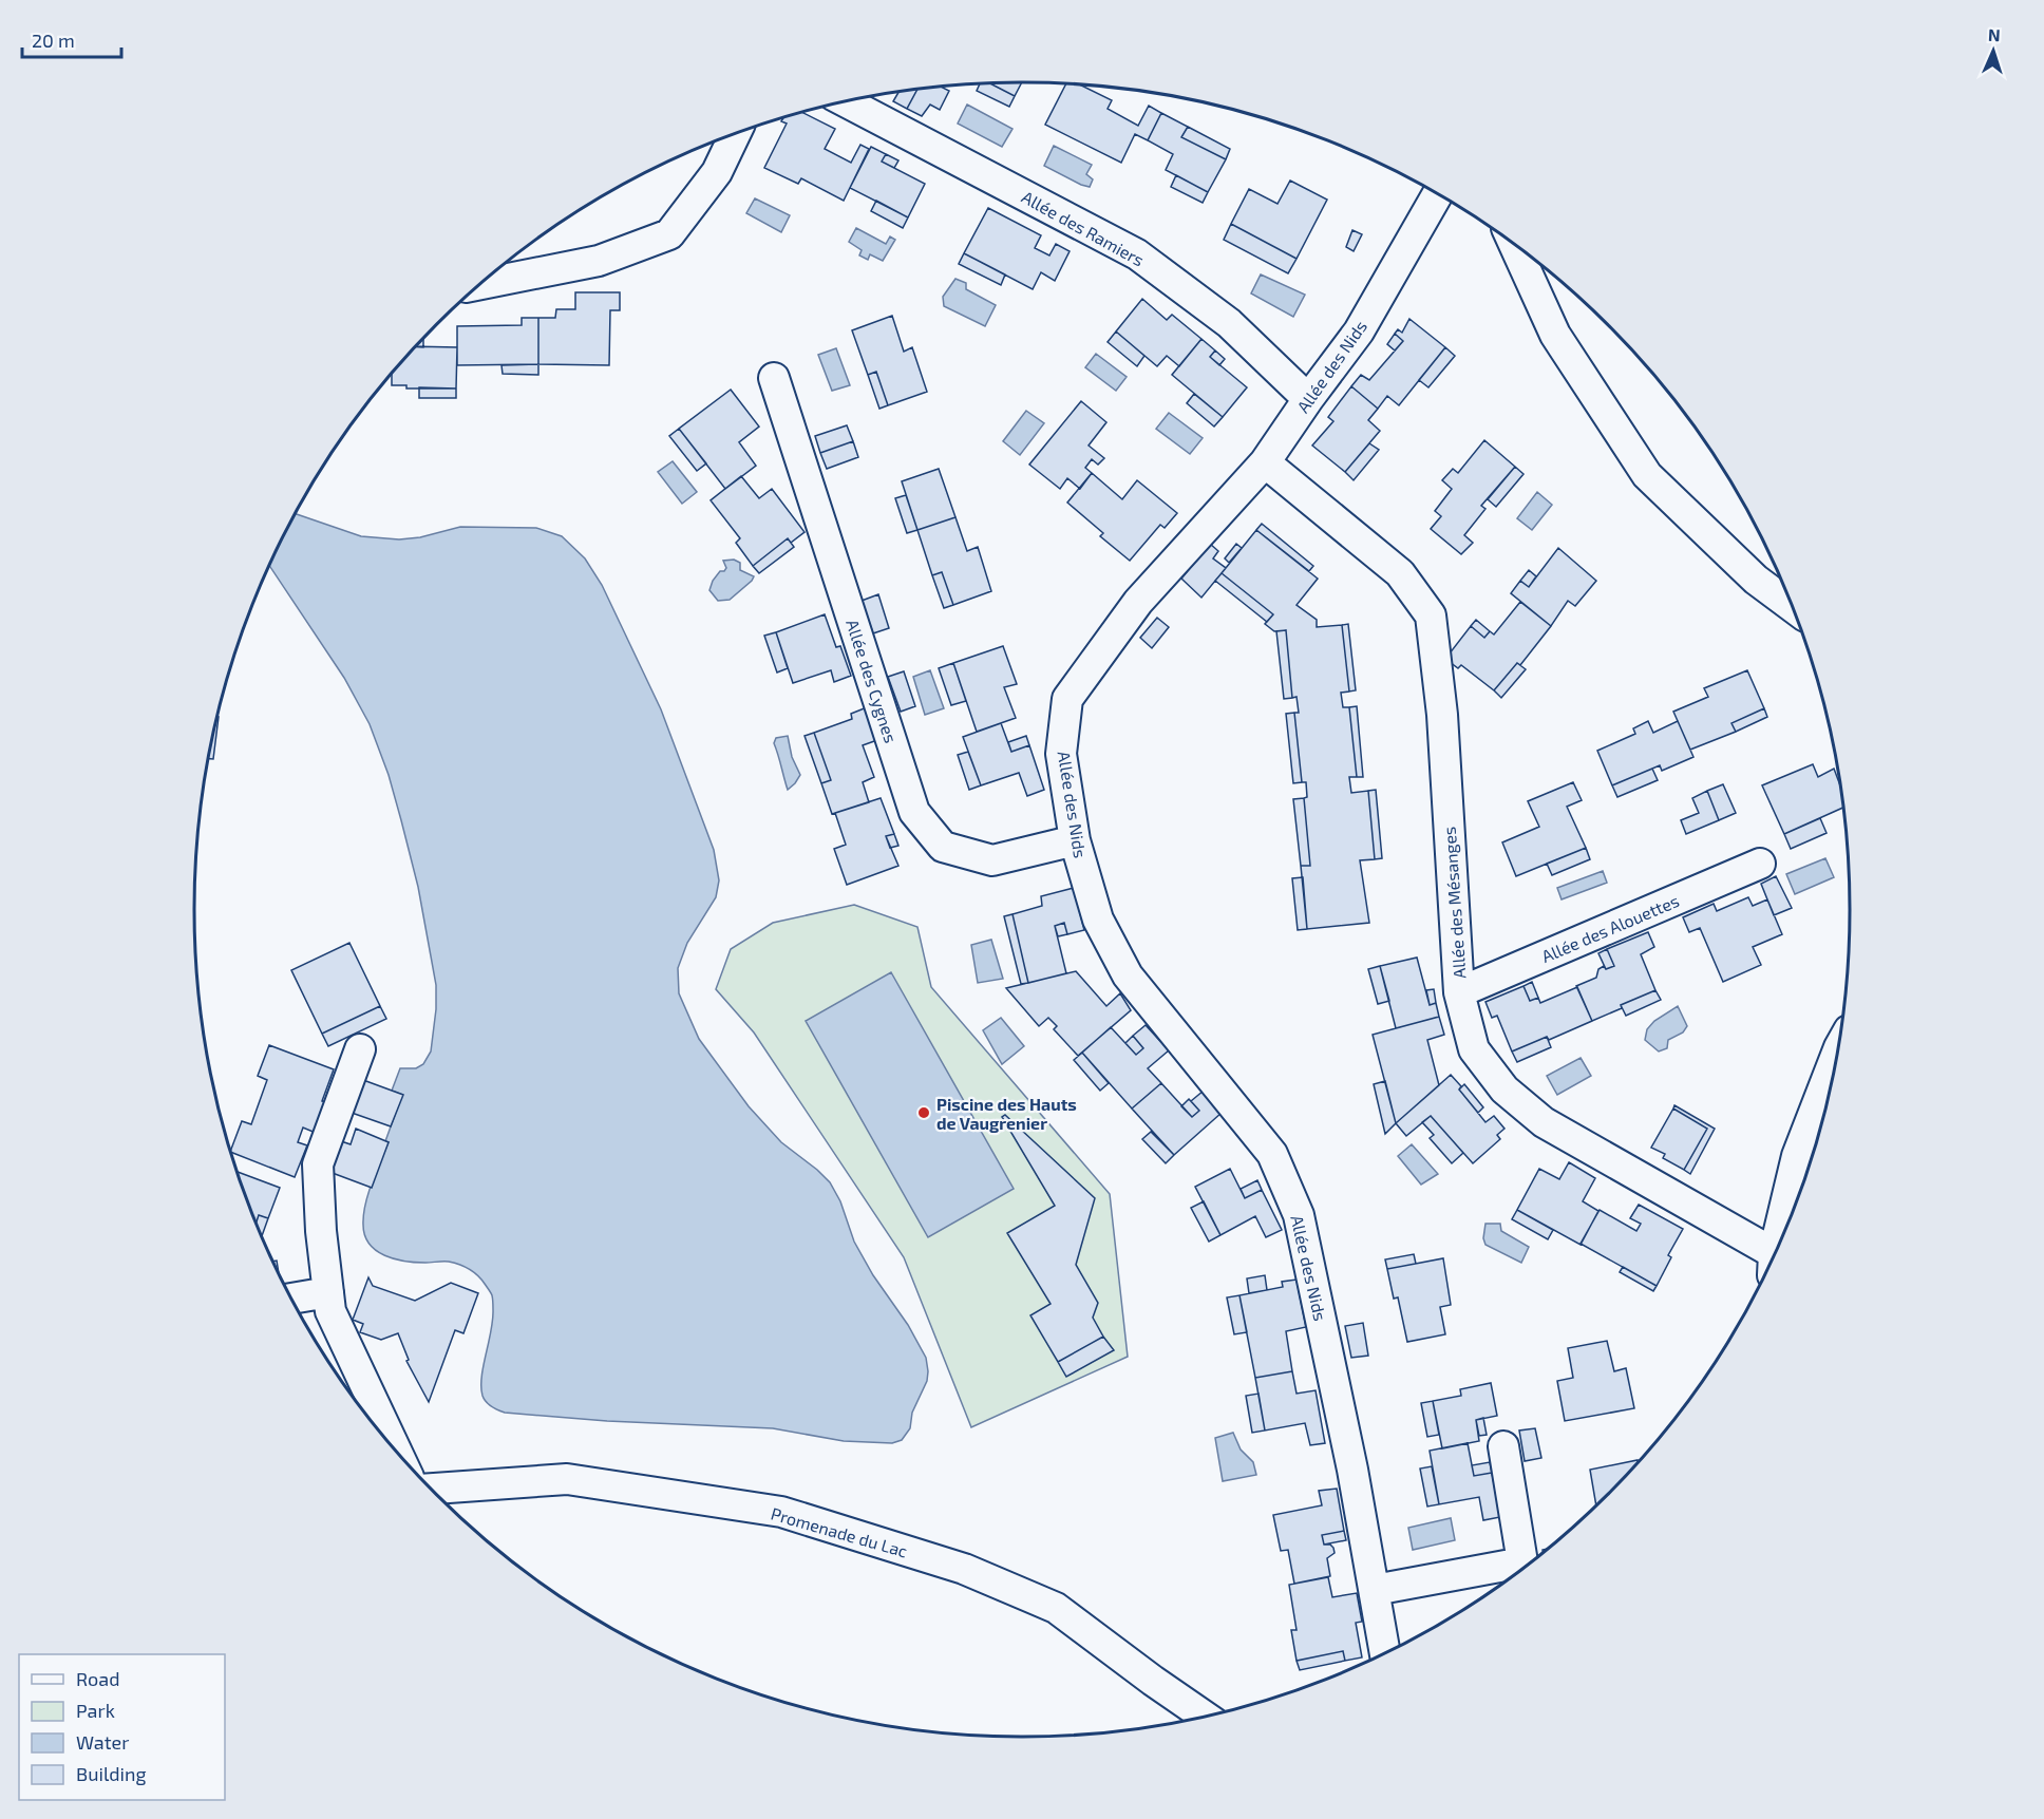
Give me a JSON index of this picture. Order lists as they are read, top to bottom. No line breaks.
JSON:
{"streets":{"street":["Allée des Ramiers","Allée des Nids","Allée des Cygnes","Allée des Mésanges","Allée des Alouettes","Promenade du Lac"]},"crossings":[["Allée des Ramiers","Allée des Nids"],["Allée des Nids","Allée des Cygnes"],["Allée des Nids","Allée des Mésanges"],["Allée des Mésanges","Allée des Alouettes"]],"places":["Piscine des Hauts de Vaugrenier"],"legend":["Road","Park","Water","Building"],"scale_bar":"20 m","north":"top"}
